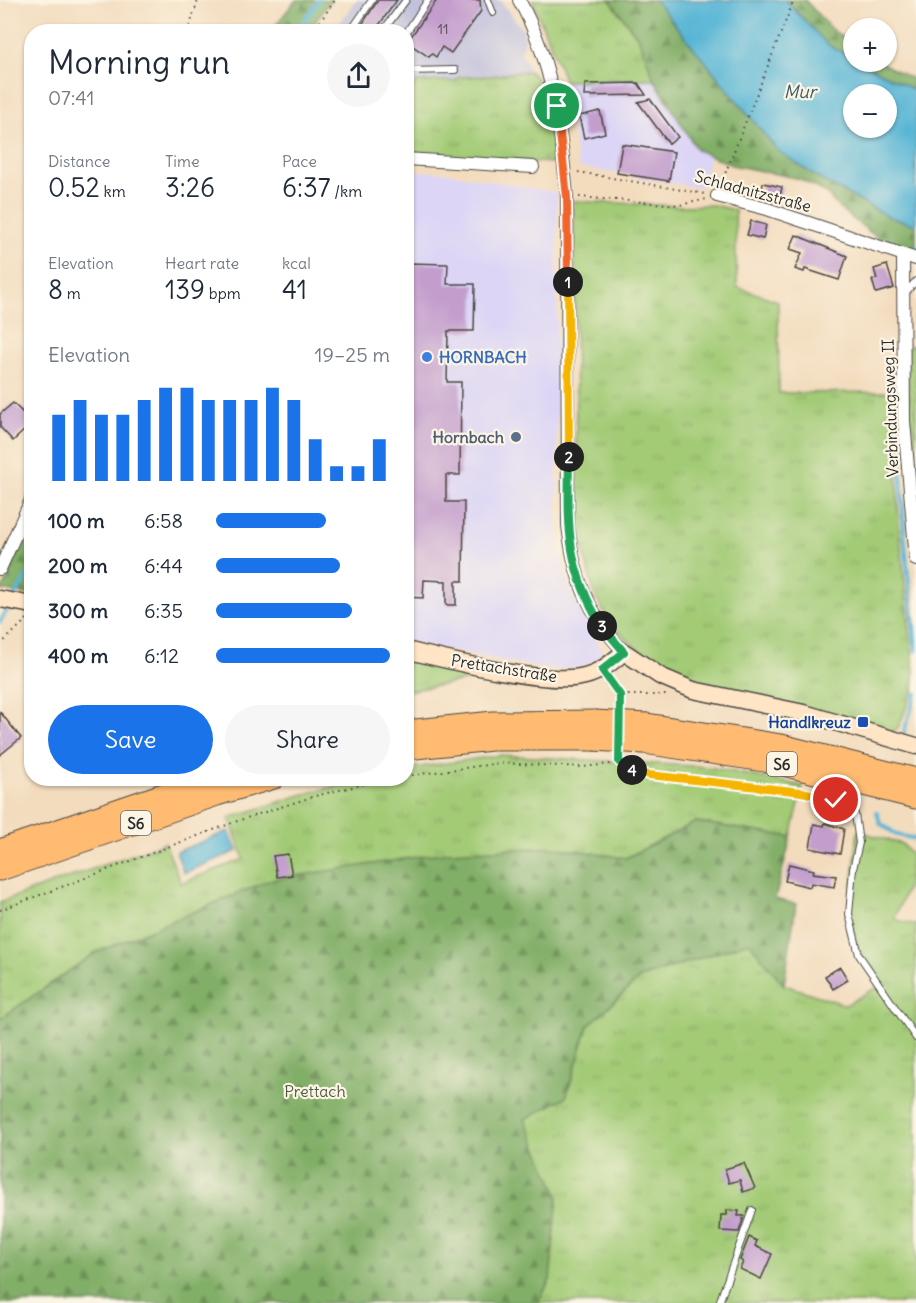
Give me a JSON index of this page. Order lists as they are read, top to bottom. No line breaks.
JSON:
{"streets":{"highway":["S6"],"street":["Schladnitzstraße","Verbindungsweg II","Prettachstraße"]},"crossings":[["Schladnitzstraße","Verbindungsweg II"]],"water":["Mur"],"parks":["Prettach"],"places":{"other":["HORNBACH","Hornbach"],"transit":["Handlkreuz"]},"house_numbers":["11"],"page":{"map_buttons":["+","−"],"heading":["Morning run","07:41"],"stats":[["Distance","0.52 km"],["Time","3:26"],["Pace","6:37 /km"],["Elevation","8 m"],["Heart rate","139 bpm"],["kcal","41"]],"pins":["1","2","3","4"],"chart":["Elevation","19–25 m"],"list":[{"name":"100 m","note":"6:58"},{"name":"200 m","note":"6:44"},{"name":"300 m","note":"6:35"},{"name":"400 m","note":"6:12"}],"buttons":["Save","Share"]}}
